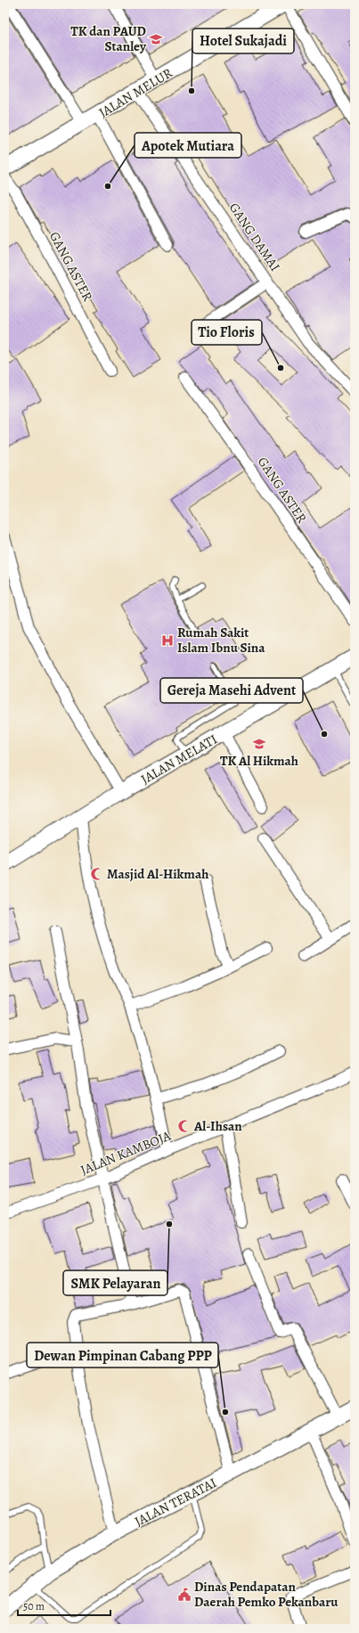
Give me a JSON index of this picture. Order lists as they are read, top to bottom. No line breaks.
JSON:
{"streets":{"street":["JALAN MELUR","GANG DAMAI","GANG ASTER","JALAN MELATI","JALAN KAMBOJA","JALAN TERATAI"]},"crossings":[["JALAN MELUR","GANG DAMAI"]],"places":{"school or university":["TK dan PAUD Stanley","TK Al Hikmah"],"other":["Hotel Sukajadi","Apotek Mutiara","Tio Floris","Gereja Masehi Advent","SMK Pelayaran","Dewan Pimpinan Cabang PPP"],"hospital":["Rumah Sakit Islam Ibnu Sina"],"mosque":["Masjid Al-Hikmah","Al-Ihsan"],"public building":["Dinas Pendapatan Daerah Pemko Pekanbaru"]},"scale_bar":"50 m"}
